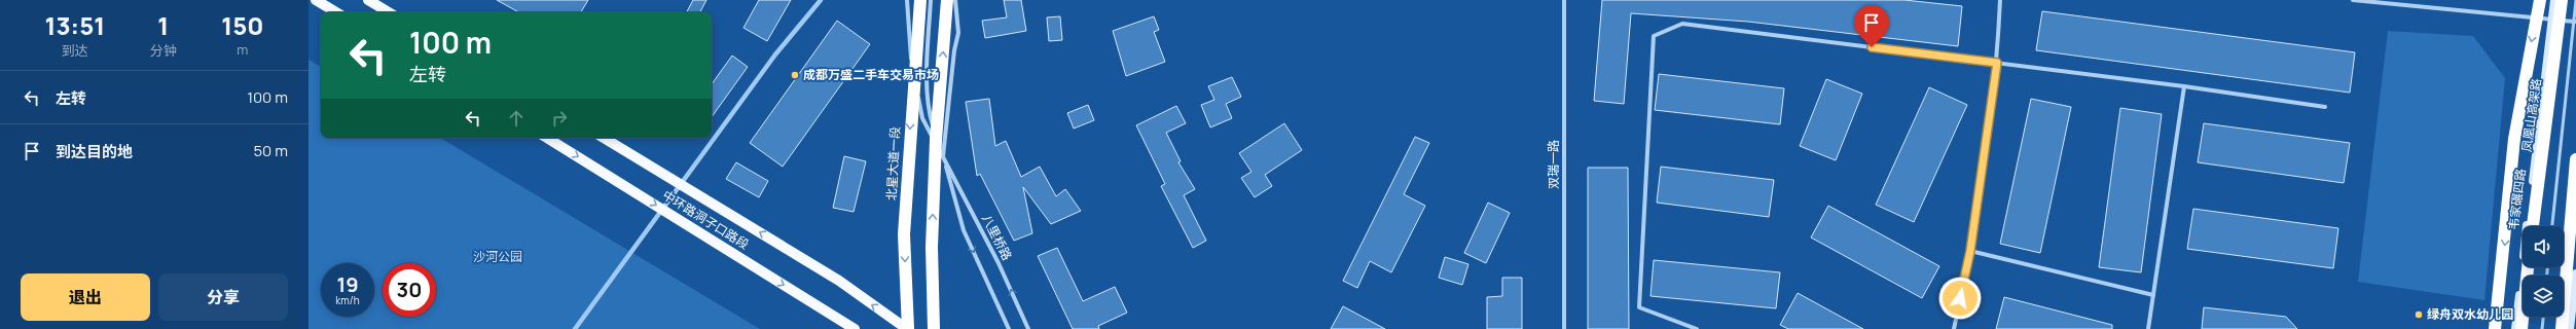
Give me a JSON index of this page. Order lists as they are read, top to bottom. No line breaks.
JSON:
{"streets":{"highway":["凤凰山高架路","北星大道一段"],"main road":["韦家碾四路","中环路洞子口路段"],"street":["双瑞一路","八里桥路"]},"crossings":[["北星大道一段","中环路洞子口路段"]],"parks":["沙河公园"],"places":["成都万盛二手车交易市场","绿舟双水幼儿园"],"page":{"eta":["13:51","到达","1","分钟","150","m"],"turn":["100 m","左转"],"list":[{"name":"左转","value":"100 m"},{"name":"到达目的地","value":"50 m"}],"speed":"19 km/h","limit":"30","buttons":["退出","分享"]}}
